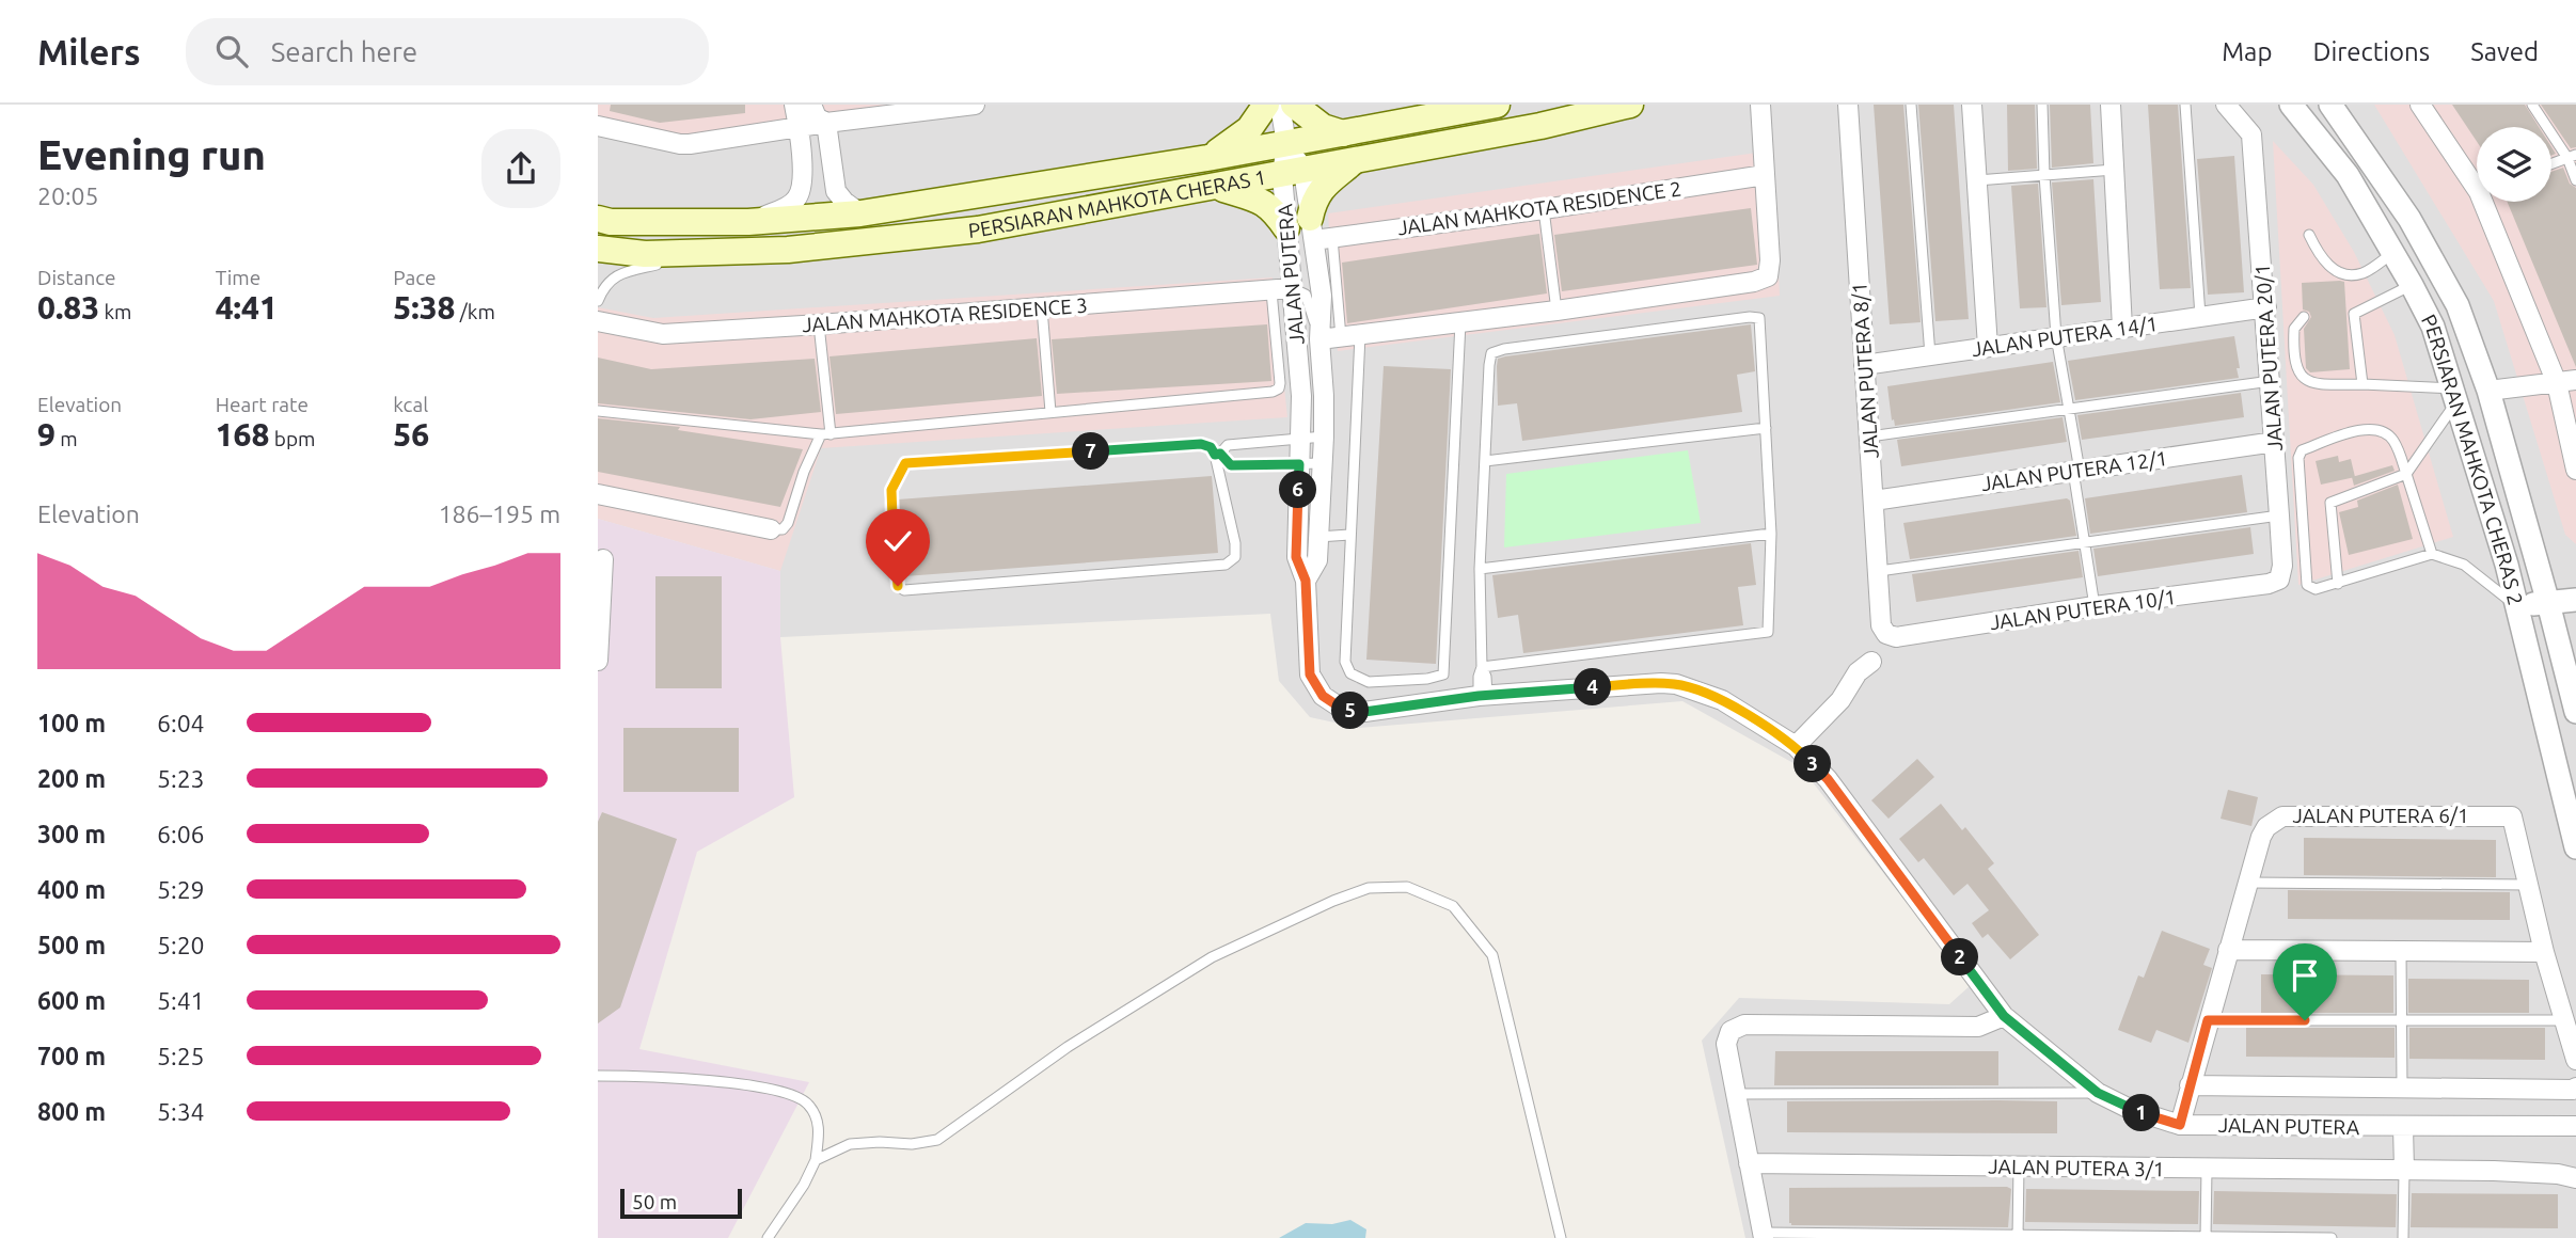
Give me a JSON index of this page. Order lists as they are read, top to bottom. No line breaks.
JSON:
{"streets":{"main road":["PERSIARAN MAHKOTA CHERAS 1"],"street":["JALAN MAHKOTA RESIDENCE 2","JALAN PUTERA","JALAN MAHKOTA RESIDENCE 3","JALAN PUTERA 14/1","JALAN PUTERA 20/1","JALAN PUTERA 8/1","PERSIARAN MAHKOTA CHERAS 2","JALAN PUTERA 12/1","JALAN PUTERA 10/1","JALAN PUTERA 6/1","JALAN PUTERA 3/1"]},"crossings":[["PERSIARAN MAHKOTA CHERAS 1","JALAN PUTERA"],["JALAN MAHKOTA RESIDENCE 2","JALAN PUTERA"],["JALAN PUTERA","JALAN MAHKOTA RESIDENCE 3"],["JALAN PUTERA","JALAN PUTERA 6/1"],["JALAN PUTERA 14/1","JALAN PUTERA 20/1"],["JALAN PUTERA 14/1","JALAN PUTERA 8/1"],["JALAN PUTERA 20/1","JALAN PUTERA 12/1"],["JALAN PUTERA 20/1","JALAN PUTERA 10/1"],["JALAN PUTERA 8/1","JALAN PUTERA 12/1"],["JALAN PUTERA 8/1","JALAN PUTERA 10/1"]],"scale_bar":"50 m","page":{"header":"Milers","search":"Search here","nav":["Map","Directions","Saved"],"heading":["Evening run","20:05"],"stats":[["Distance","0.83 km"],["Time","4:41"],["Pace","5:38 /km"],["Elevation","9 m"],["Heart rate","168 bpm"],["kcal","56"]],"pins":["7","6","4","5","3","2","1"],"chart":["Elevation","186–195 m"],"list":[{"name":"100 m","note":"6:04"},{"name":"200 m","note":"5:23"},{"name":"300 m","note":"6:06"},{"name":"400 m","note":"5:29"},{"name":"500 m","note":"5:20"},{"name":"600 m","note":"5:41"},{"name":"700 m","note":"5:25"},{"name":"800 m","note":"5:34"}],"scale":"50 m"}}
